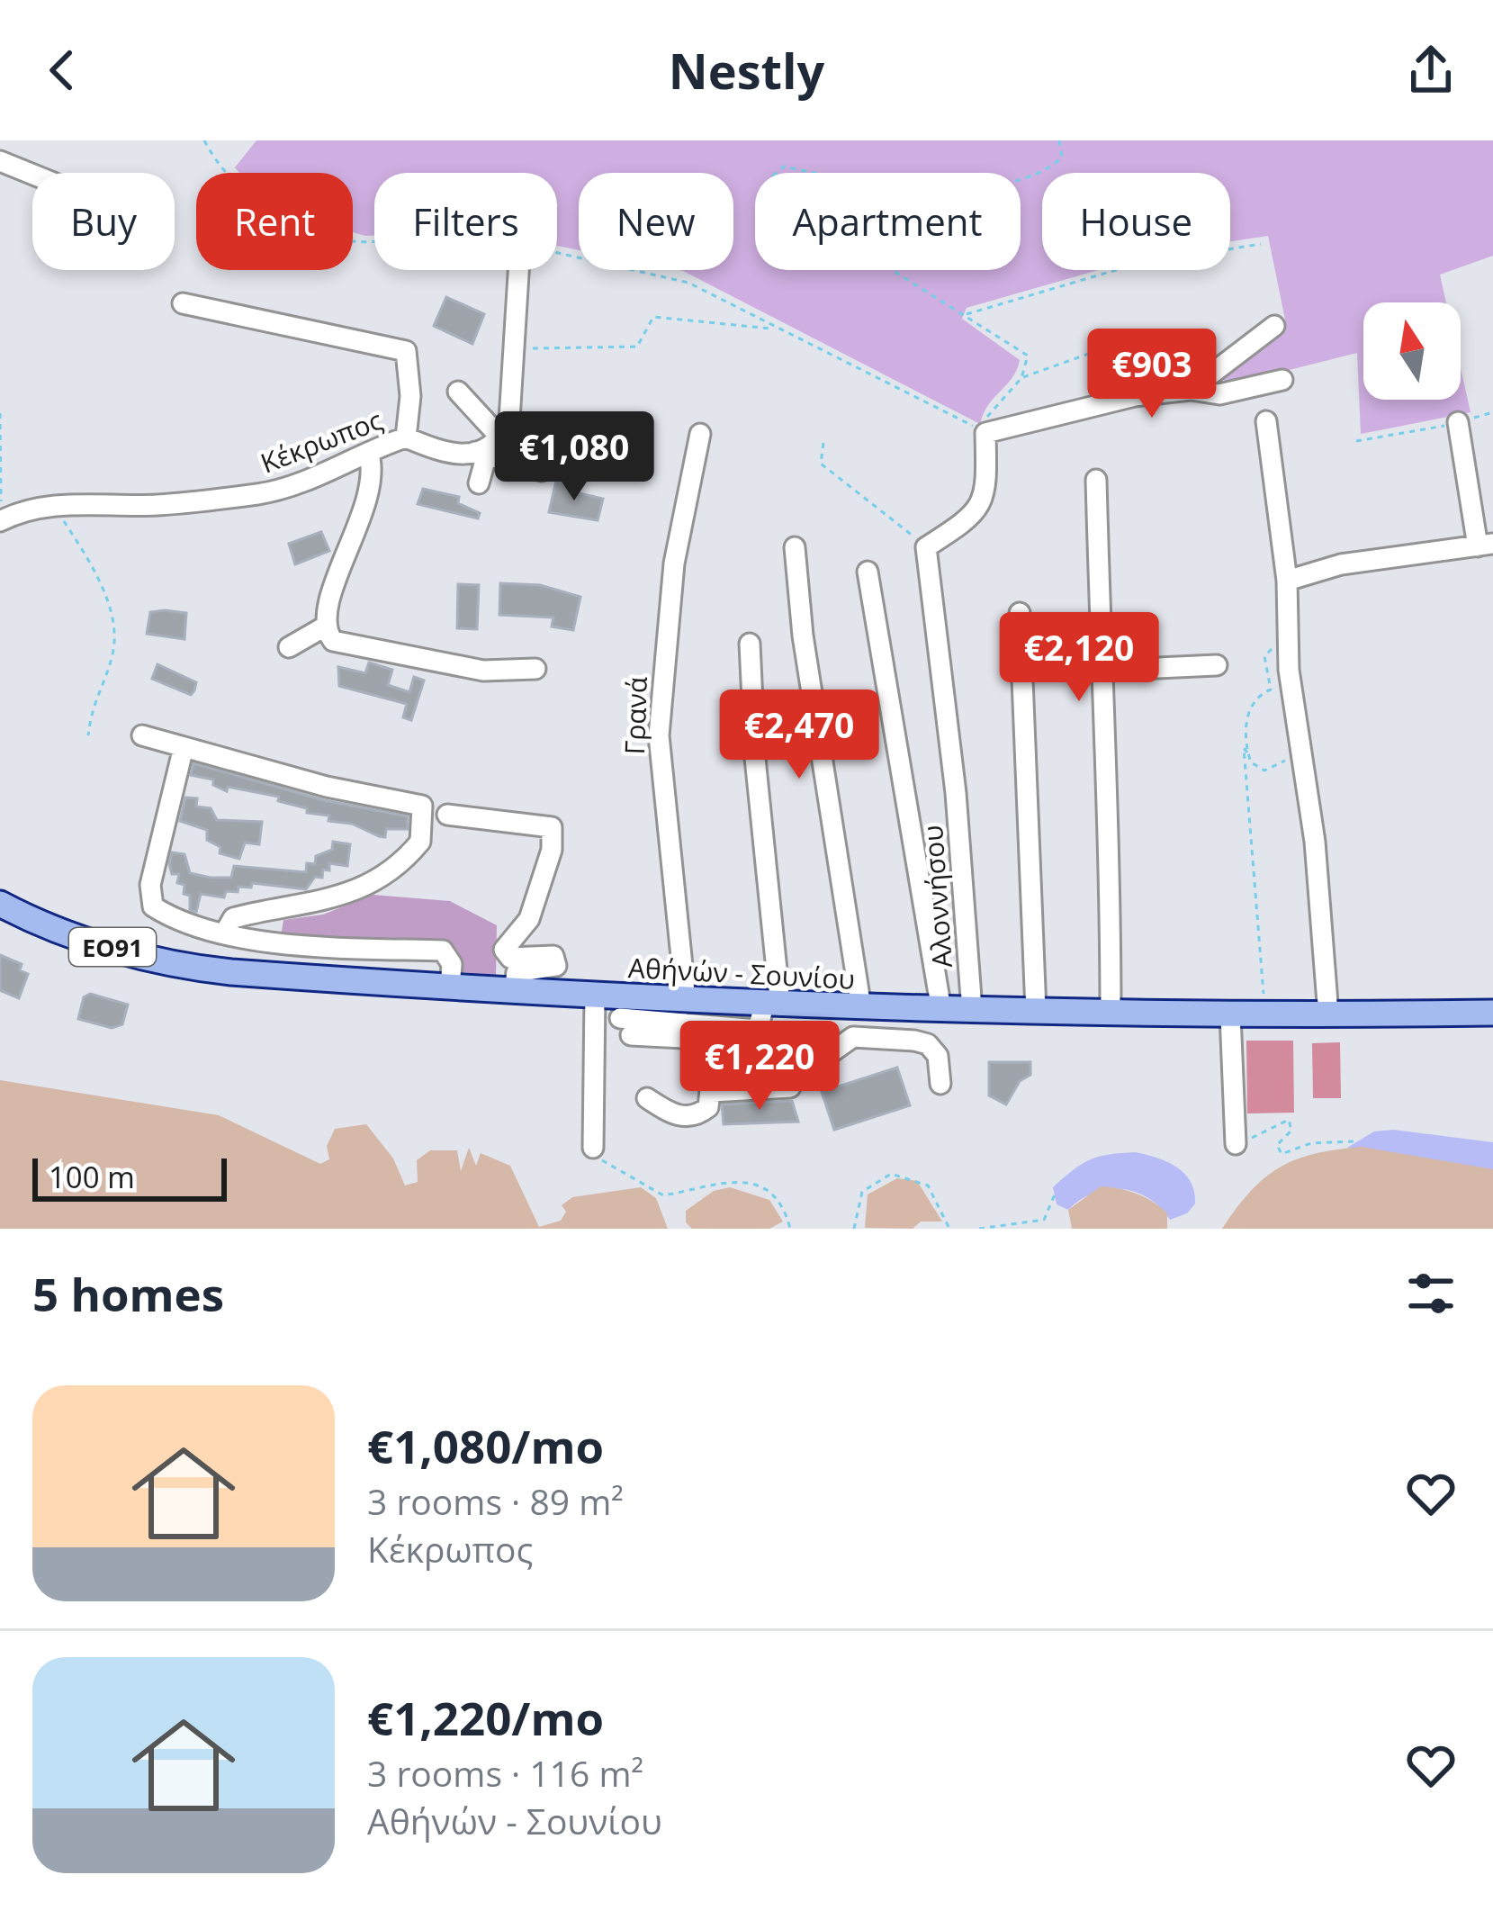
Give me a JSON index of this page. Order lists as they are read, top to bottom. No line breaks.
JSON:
{"streets":{"main road":["ΕΟ91","Αθήνών - Σουνίου"],"street":["Κέκρωπος","Γρανά","Αλοννήσου"]},"crossings":[["Γρανά","Αθήνών - Σουνίου"],["Αλοννήσου","Αθήνών - Σουνίου"]],"scale_bar":"100 m","north":"top","page":{"header":"Nestly","chip":["Buy","Rent","Filters","New","Apartment","House"],"price":["€903","€1,080","€2,120","€2,470","€1,220"],"scale":"100 m","heading":"5 homes","list":[{"name":"€1,080/mo","note":"3 rooms · 89 m² · Κέκρωπος"},{"name":"€1,220/mo","note":"3 rooms · 116 m² · Αθήνών - Σουνίου"}]}}
